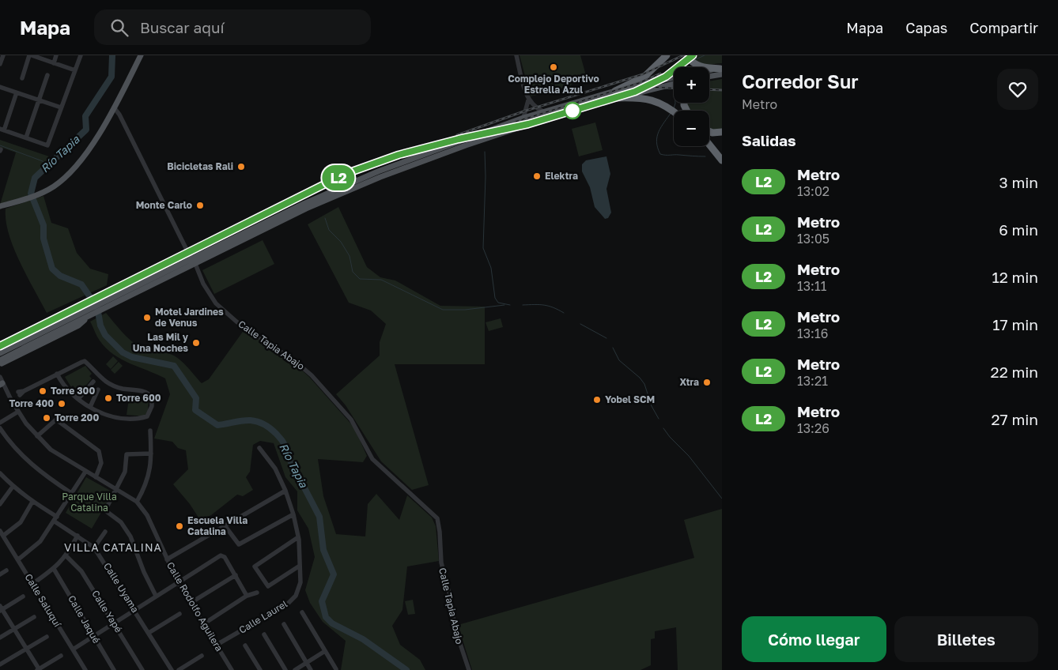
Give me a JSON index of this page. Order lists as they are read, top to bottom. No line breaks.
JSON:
{"streets":{"street":["Calle Tapia Abajo","Calle Uyama","Calle Saluquí","Calle Rodolfo Aguilera","Calle Yapé","Calle Laurel","Calle Jaqué"]},"crossings":[["Calle Rodolfo Aguilera","Calle Laurel"]],"districts":["VILLA CATALINA"],"water":["Río Tapia"],"parks":["Parque Villa Catalina"],"places":["Complejo Deportivo Estrella Azul","Bicicletas Rali","Elektra","Monte Carlo","Motel Jardines de Venus","Las Mil y Una Noches","Xtra","Torre 300","Torre 600","Yobel SCM","Torre 400","Torre 200","Escuela Villa Catalina"],"lines":["metro line L2"],"page":{"header":"Mapa","search":"Buscar aquí","nav":["Mapa","Capas","Compartir"],"on_map":"L2","heading":[["Corredor Sur","Metro"],"Salidas"],"map_buttons":["+","−"],"list":[{"mark":"L2","name":"Metro","note":"13:02","value":"3 min"},{"mark":"L2","name":"Metro","note":"13:05","value":"6 min"},{"mark":"L2","name":"Metro","note":"13:11","value":"12 min"},{"mark":"L2","name":"Metro","note":"13:16","value":"17 min"},{"mark":"L2","name":"Metro","note":"13:21","value":"22 min"},{"mark":"L2","name":"Metro","note":"13:26","value":"27 min"}],"buttons":["Cómo llegar","Billetes"]}}
